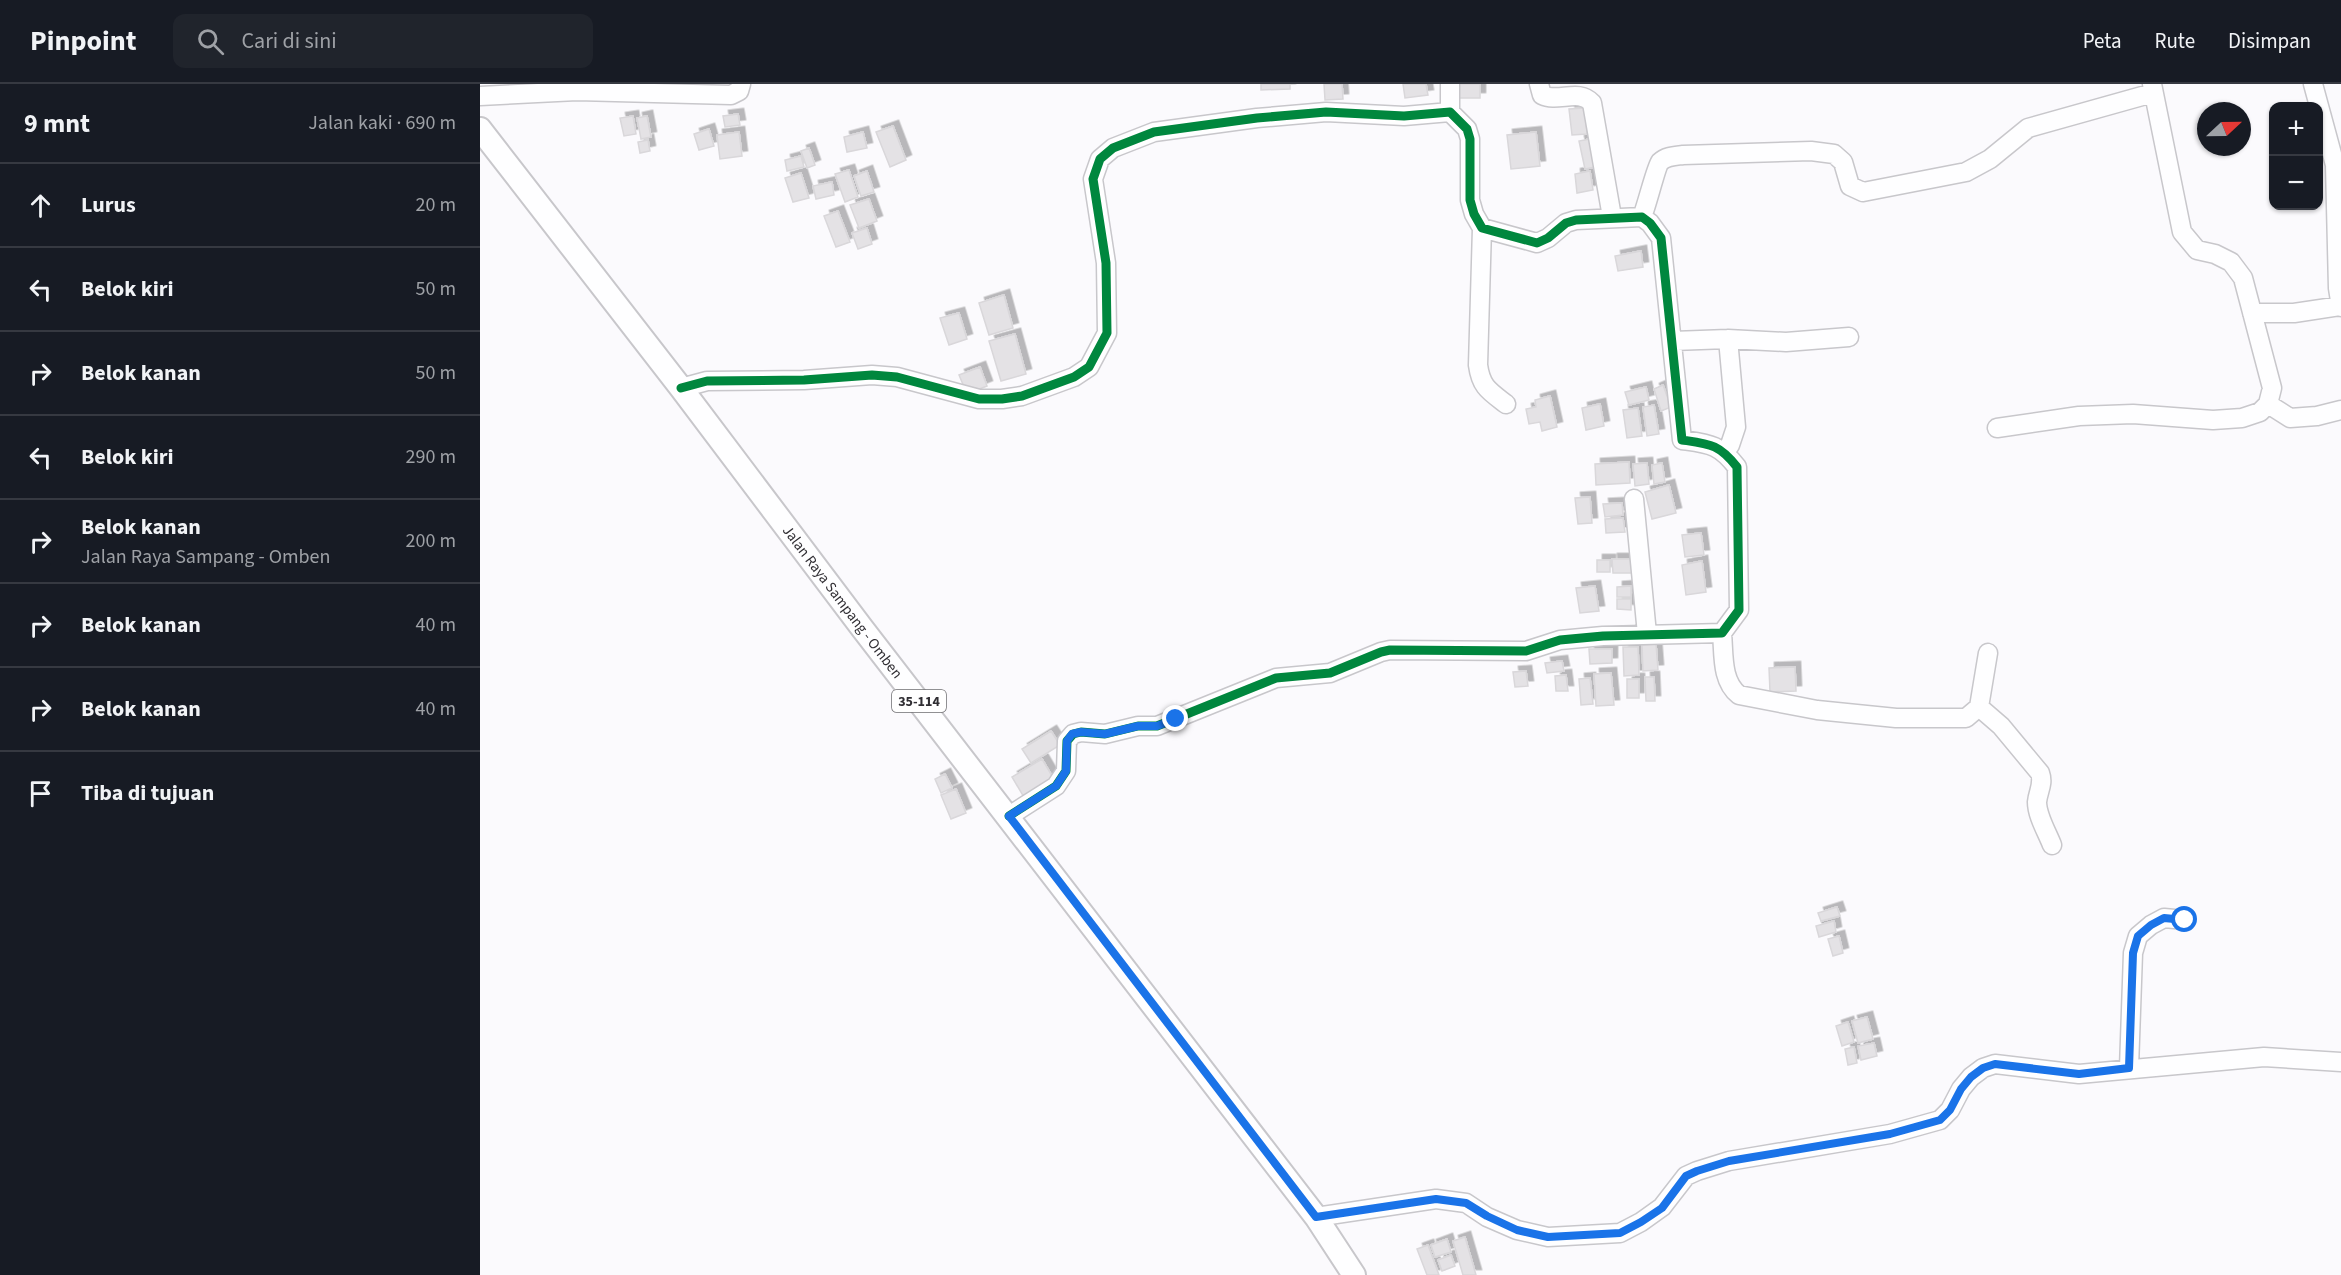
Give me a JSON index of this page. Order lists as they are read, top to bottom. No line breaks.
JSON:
{"streets":{"main road":["Jalan Raya Sampang - Omben","35-114"]},"north":"right","page":{"header":"Pinpoint","search":"Cari di sini","nav":["Peta","Rute","Disimpan"],"heading":["9 mnt","Jalan kaki · 690 m"],"map_buttons":["+","−"],"list":[["Lurus","20 m"],["Belok kiri","50 m"],["Belok kanan","50 m"],["Belok kiri","290 m"],["Belok kanan","Jalan Raya Sampang - Omben","200 m"],["Belok kanan","40 m"],["Belok kanan","40 m"],"Tiba di tujuan"]}}
